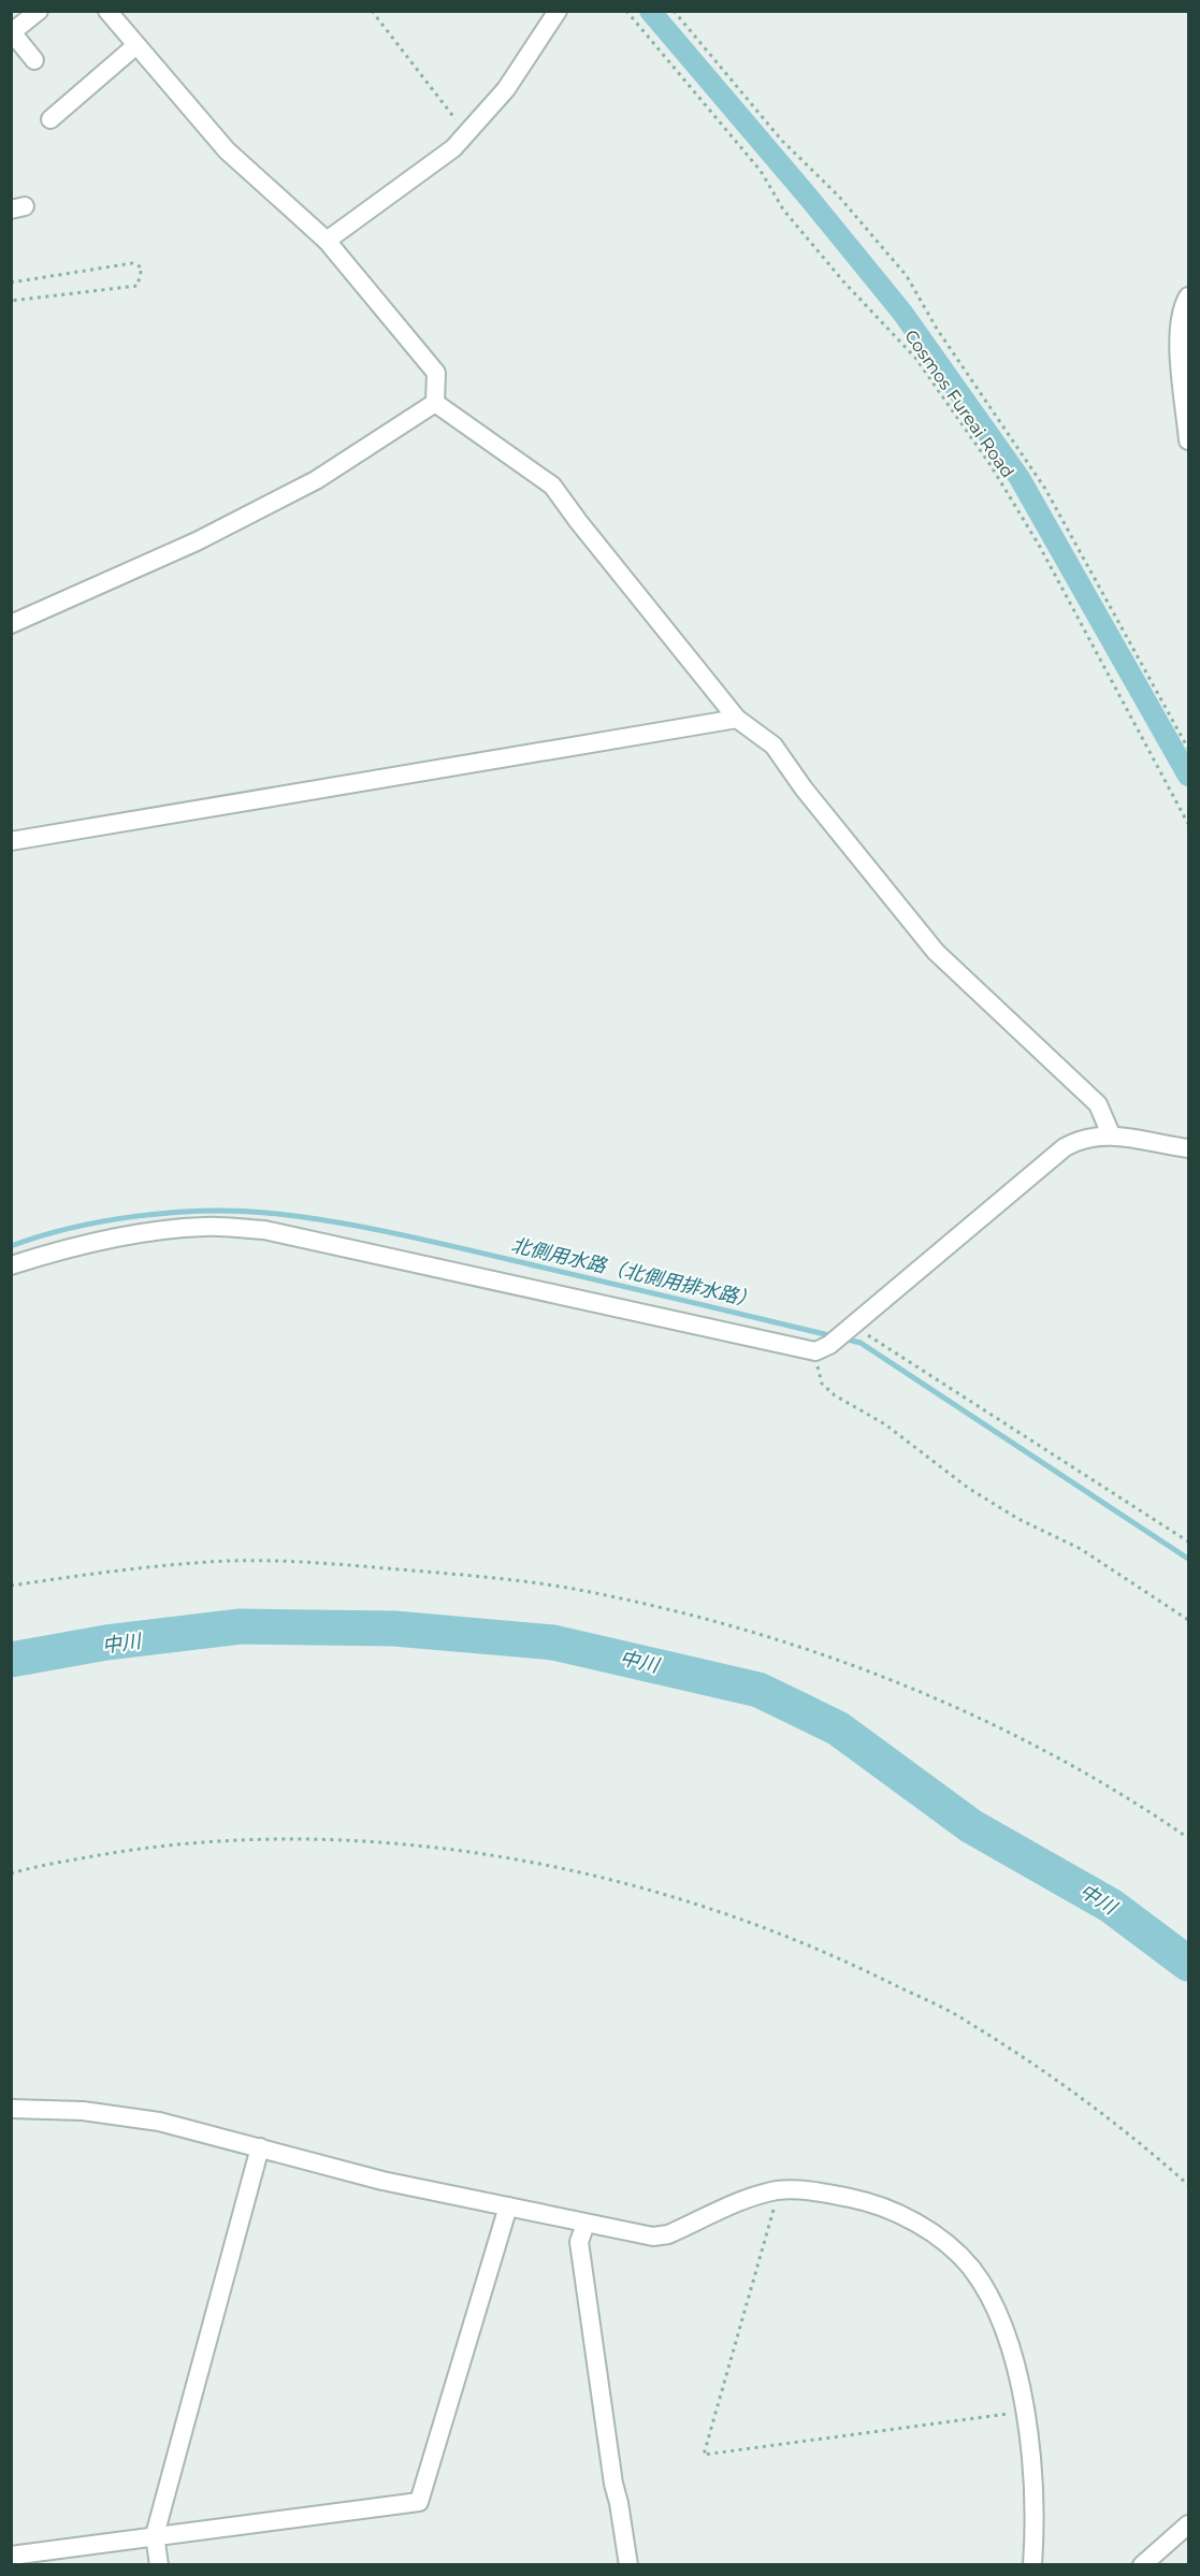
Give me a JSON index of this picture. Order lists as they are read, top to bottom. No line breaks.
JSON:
{"streets":{"path":["Cosmos Fureai Road"]},"water":["北側用水路（北側用排水路）","中川"]}
